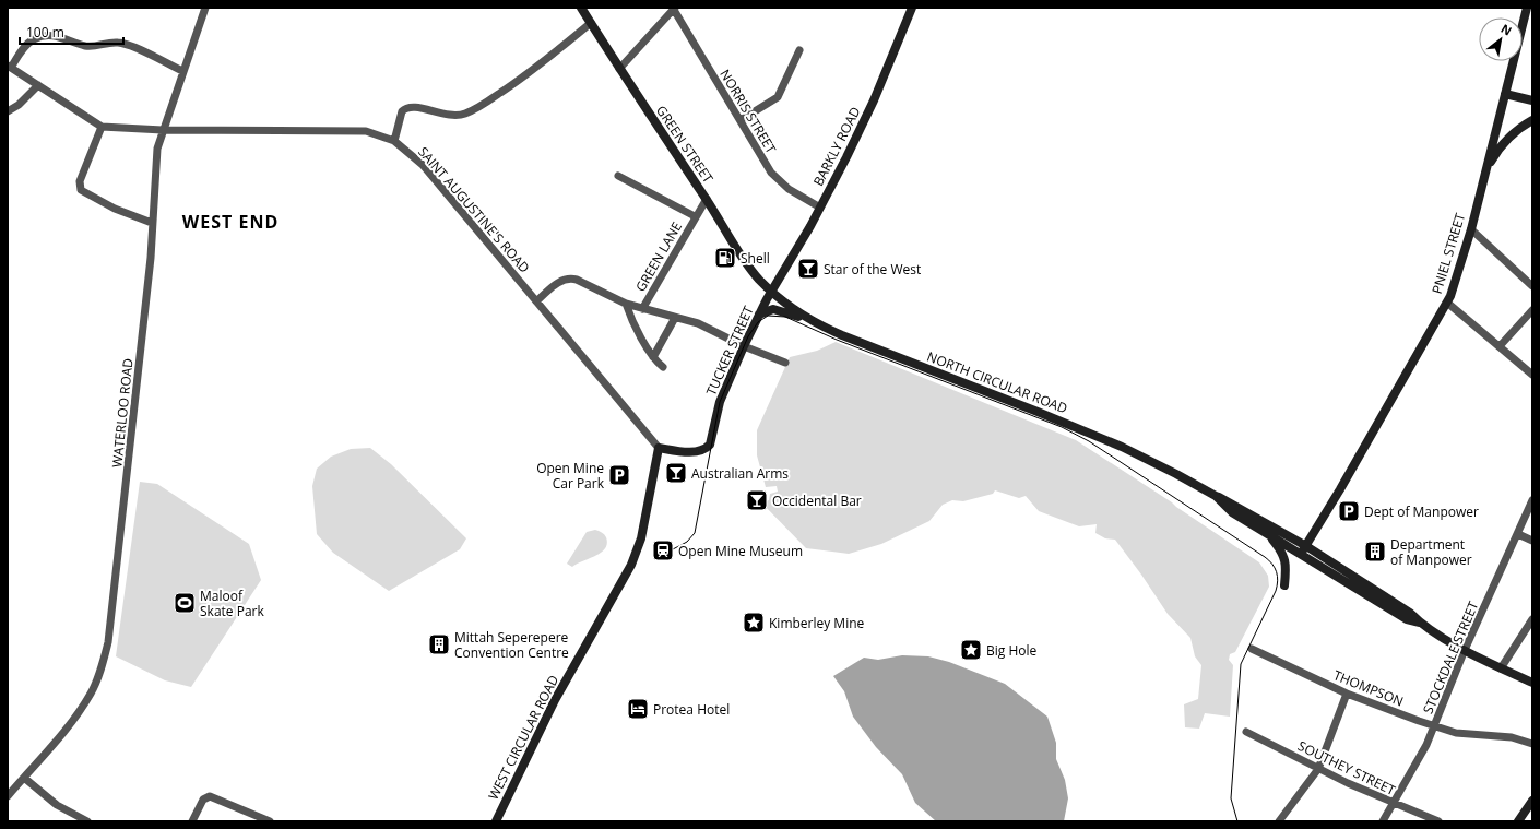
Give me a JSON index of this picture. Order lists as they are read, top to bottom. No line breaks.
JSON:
{"streets":{"street":["NORRIS STREET","GREEN STREET","BARKLY ROAD","SAINT AUGUSTINE'S ROAD","PNIEL STREET","GREEN LANE","TUCKER STREET","NORTH CIRCULAR ROAD","WATERLOO ROAD","STOCKDALE STREET","THOMPSON","WEST CIRCULAR ROAD","SOUTHEY STREET"]},"crossings":[["NORRIS STREET","BARKLY ROAD"],["GREEN STREET","BARKLY ROAD"],["GREEN STREET","GREEN LANE"],["GREEN STREET","TUCKER STREET"],["GREEN STREET","NORTH CIRCULAR ROAD"],["BARKLY ROAD","TUCKER STREET"],["BARKLY ROAD","NORTH CIRCULAR ROAD"],["SAINT AUGUSTINE'S ROAD","TUCKER STREET"],["SAINT AUGUSTINE'S ROAD","WATERLOO ROAD"],["SAINT AUGUSTINE'S ROAD","WEST CIRCULAR ROAD"],["PNIEL STREET","NORTH CIRCULAR ROAD"],["TUCKER STREET","NORTH CIRCULAR ROAD"],["TUCKER STREET","WEST CIRCULAR ROAD"],["STOCKDALE STREET","THOMPSON"],["STOCKDALE STREET","SOUTHEY STREET"]],"districts":["WEST END"],"places":{"fuel station":["Shell"],"bar":["Star of the West","Australian Arms","Occidental Bar"],"parking":["Open Mine Car Park","Dept of Manpower"],"station":["Open Mine Museum"],"building":["Department of Manpower","Mittah Seperepere Convention Centre"],"sports":["Maloof Skate Park"],"place":["Kimberley Mine","Big Hole"],"hotel":["Protea Hotel"]},"scale_bar":"100 m","north":"top right"}
